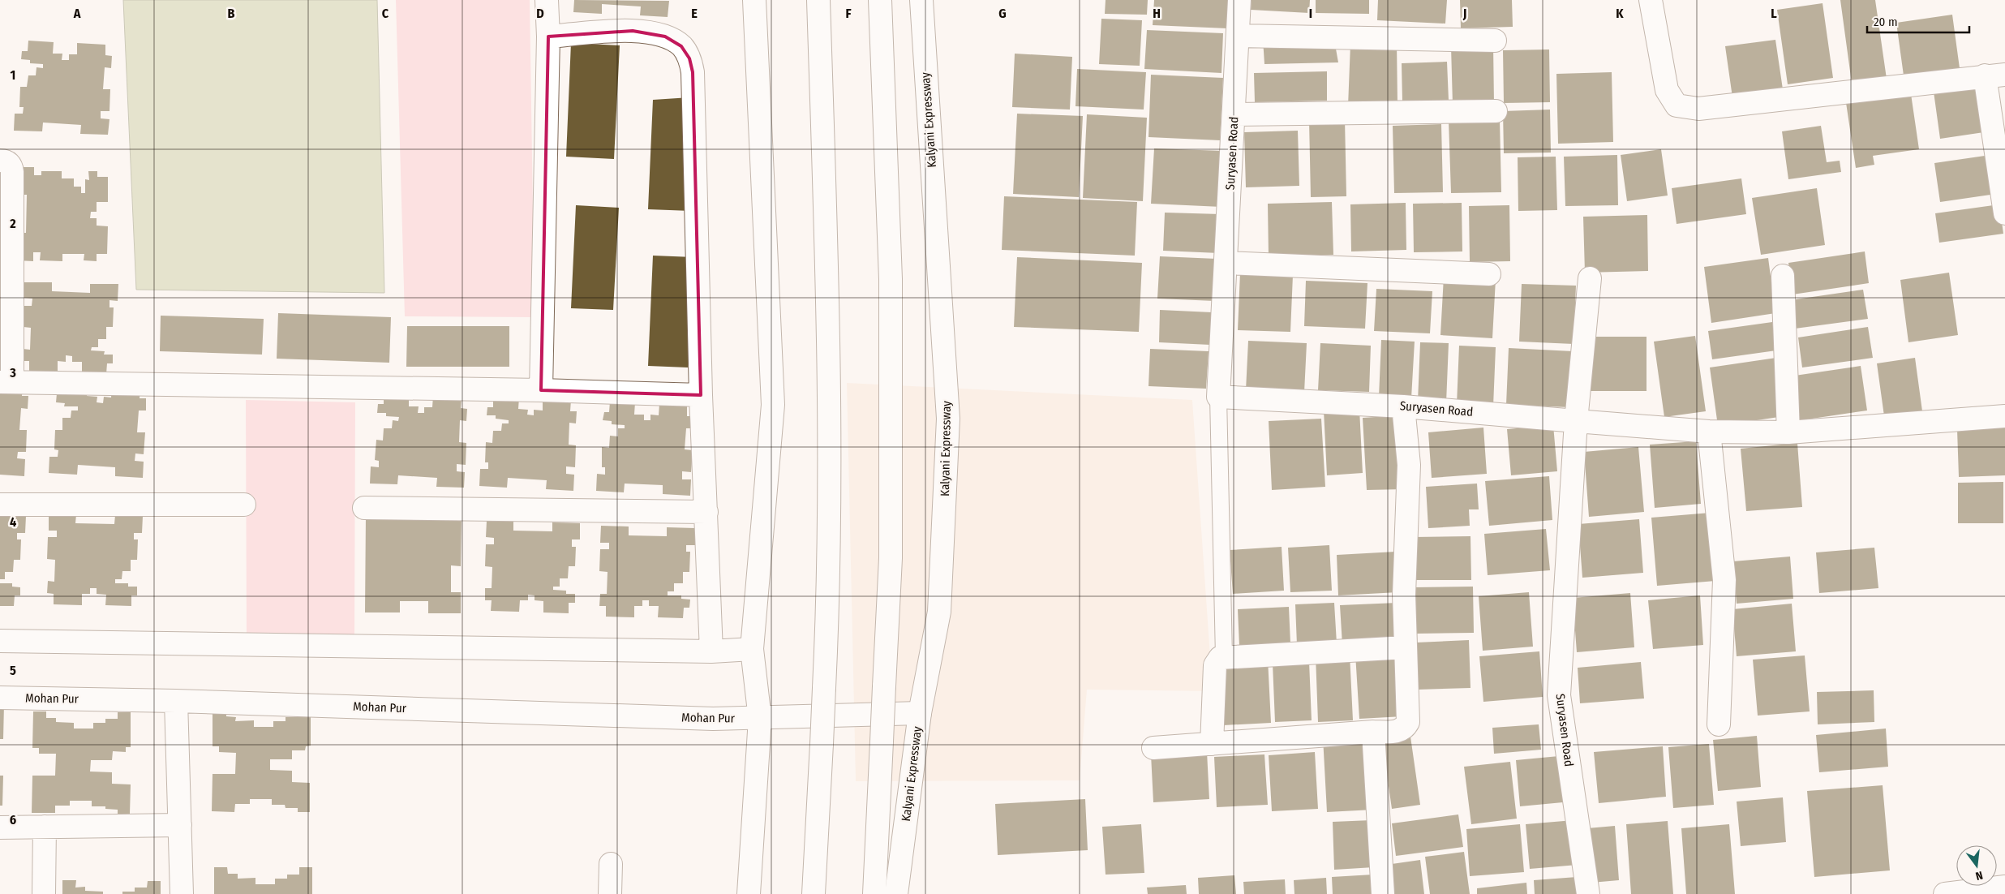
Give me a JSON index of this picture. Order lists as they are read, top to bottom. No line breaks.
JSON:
{"streets":{"main road":["Kalyani Expressway","Suryasen Road","Mohan Pur"]},"crossings":[["Kalyani Expressway","Mohan Pur"]],"scale_bar":"20 m","north":"bottom","grid":{"columns":["A","B","C","D","E","F","G","H","I","J","K","L"],"rows":["1","2","3","4","5","6"]}}
